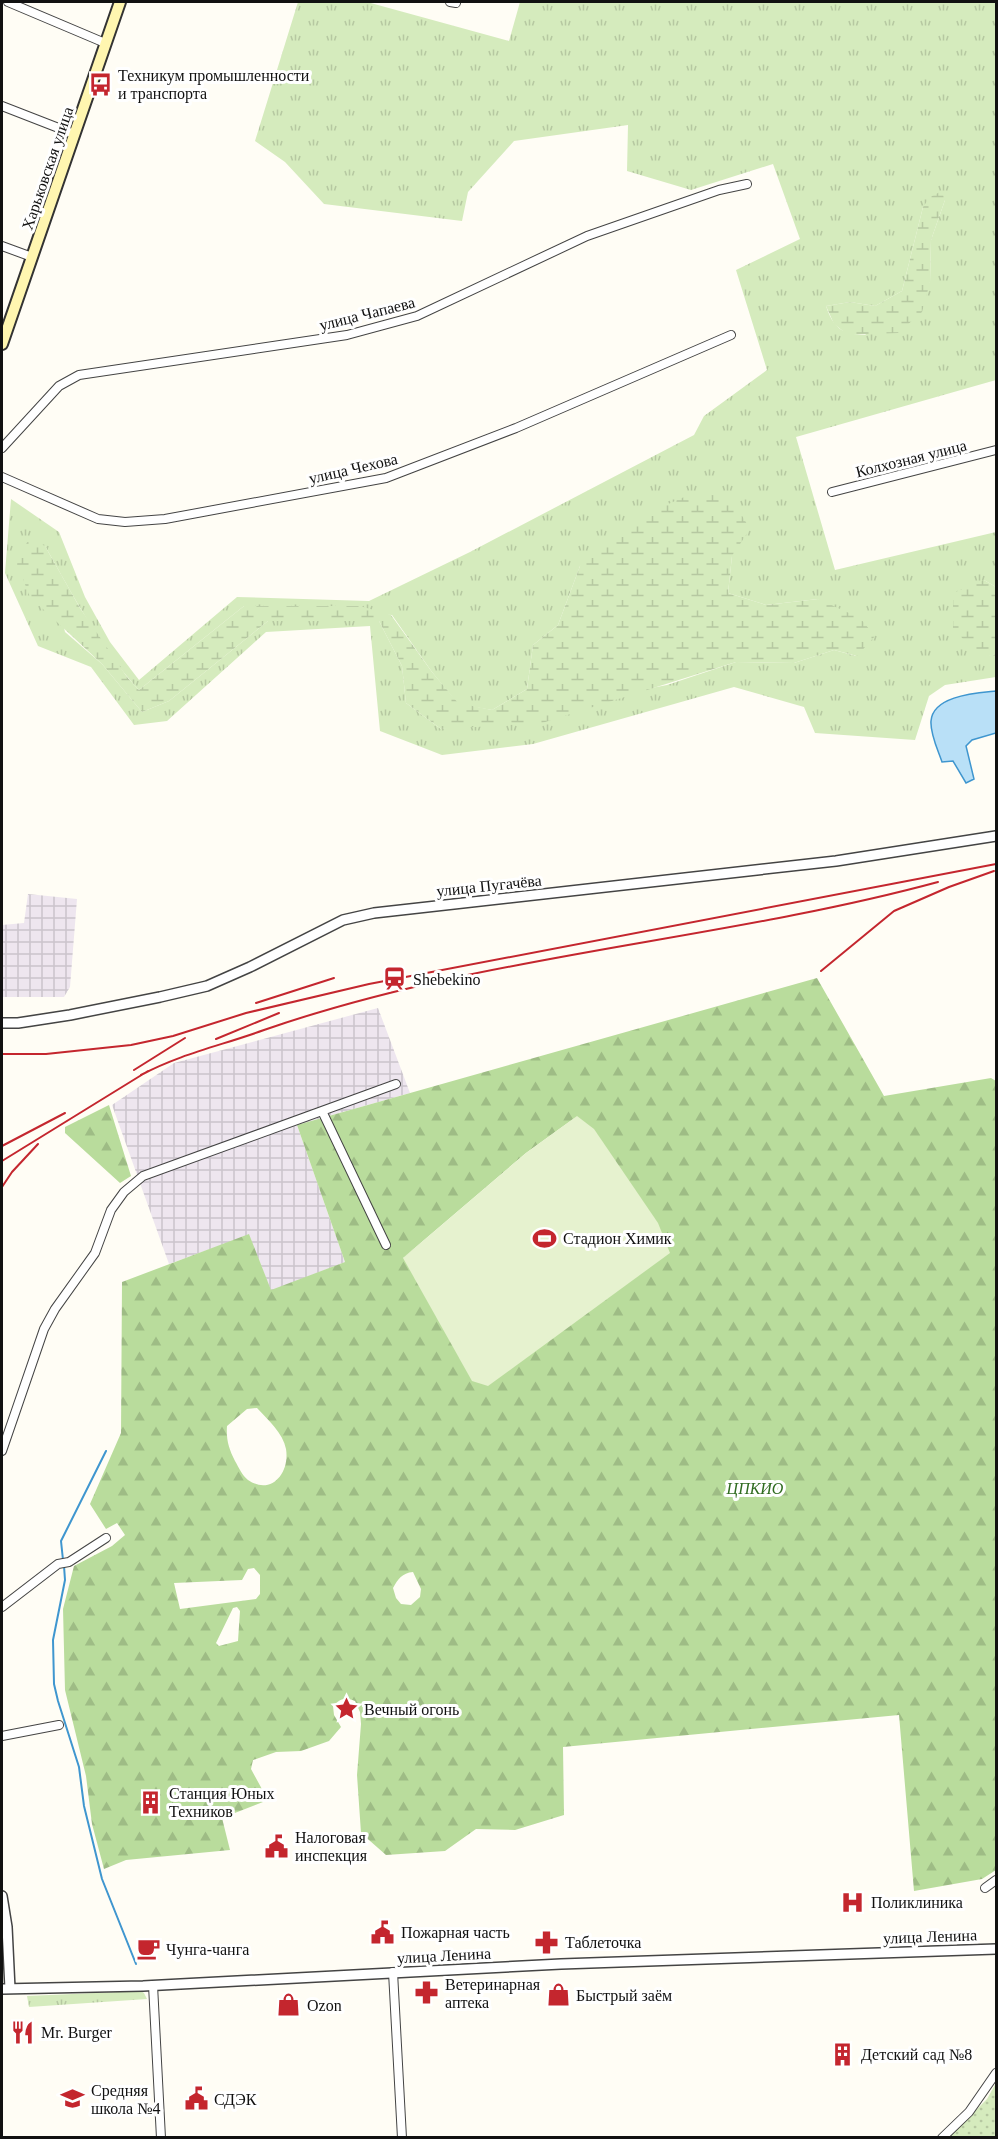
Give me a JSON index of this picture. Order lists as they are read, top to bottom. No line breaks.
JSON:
{"streets":{"main road":["Харьковская улица"],"street":["улица Чапаева","Колхозная улица","улица Чехова","улица Пугачёва","улица Ленина"]},"parks":["ЦПКИО"],"places":{"bus stop":["Техникум промышленности и транспорта"],"station":["Shebekino"],"sports":["Стадион Химик"],"place":["Вечный огонь"],"building":["Станция Юных Техников","Детский сад №8"],"public building":["Налоговая инспекция","Пожарная часть","СДЭК"],"hospital":["Поликлиника"],"pharmacy":["Таблеточка","Ветеринарная аптека"],"cafe":["Чунга-чанга"],"shop":["Быстрый заём","Ozon"],"restaurant":["Mr. Burger"],"school or university":["Средняя школа №4"]}}
